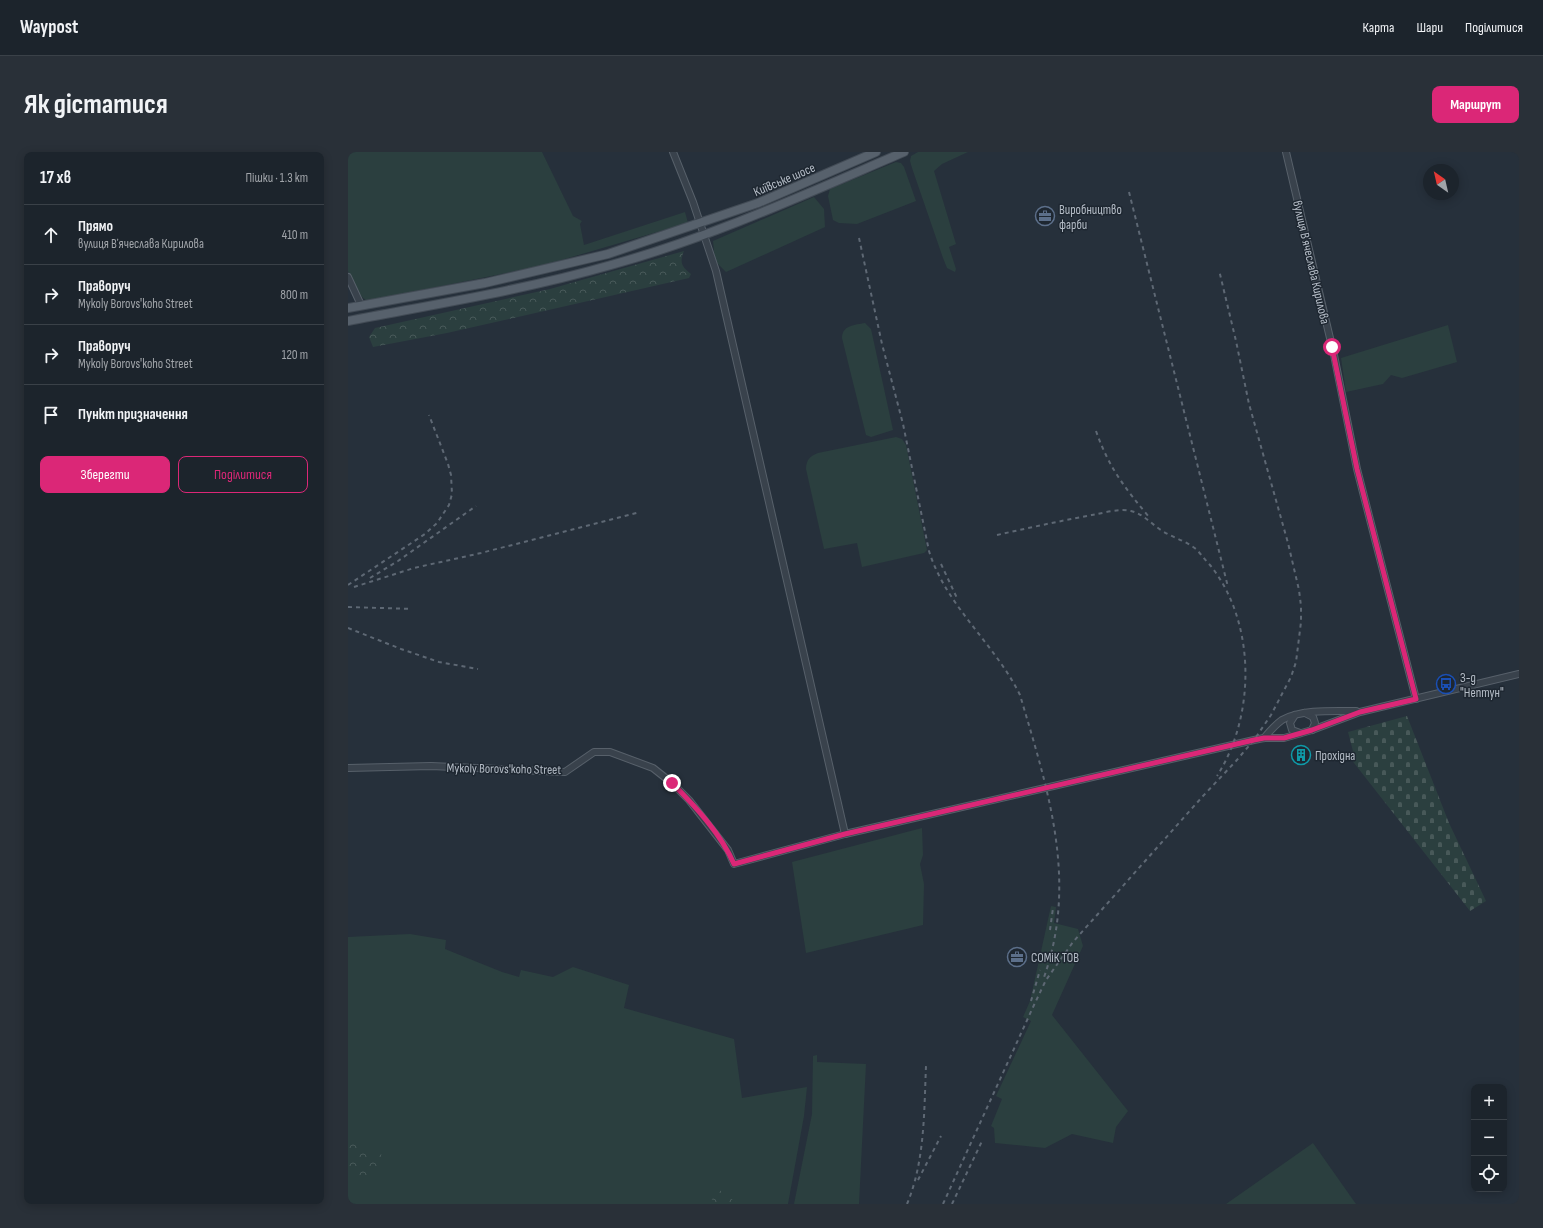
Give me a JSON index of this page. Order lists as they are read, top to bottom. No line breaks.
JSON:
{"streets":{"main road":["Київське шосе"],"street":["вулиця Вʼячеслава Кирилова","Mykoly Borovs'koho Street"]},"crossings":[["вулиця Вʼячеслава Кирилова","Mykoly Borovs'koho Street"]],"places":{"office":["Виробництво фарби","СОМіК ТОВ"],"bus stop":["З-д \"Нептун\""],"building":["Прохідна"]},"north":"top left","page":{"header":"Waypost","nav":["Карта","Шари","Поділитися"],"buttons":["Маршрут",["Зберегти","Поділитися"]],"title":"Як дістатися","heading":["17 хв","Пішки · 1.3 km"],"list":[["Прямо","вулиця Вʼячеслава Кирилова","410 m"],["Праворуч","Mykoly Borovs'koho Street","800 m"],["Праворуч","Mykoly Borovs'koho Street","120 m"],"Пункт призначення"],"map_buttons":["+","−"]}}
